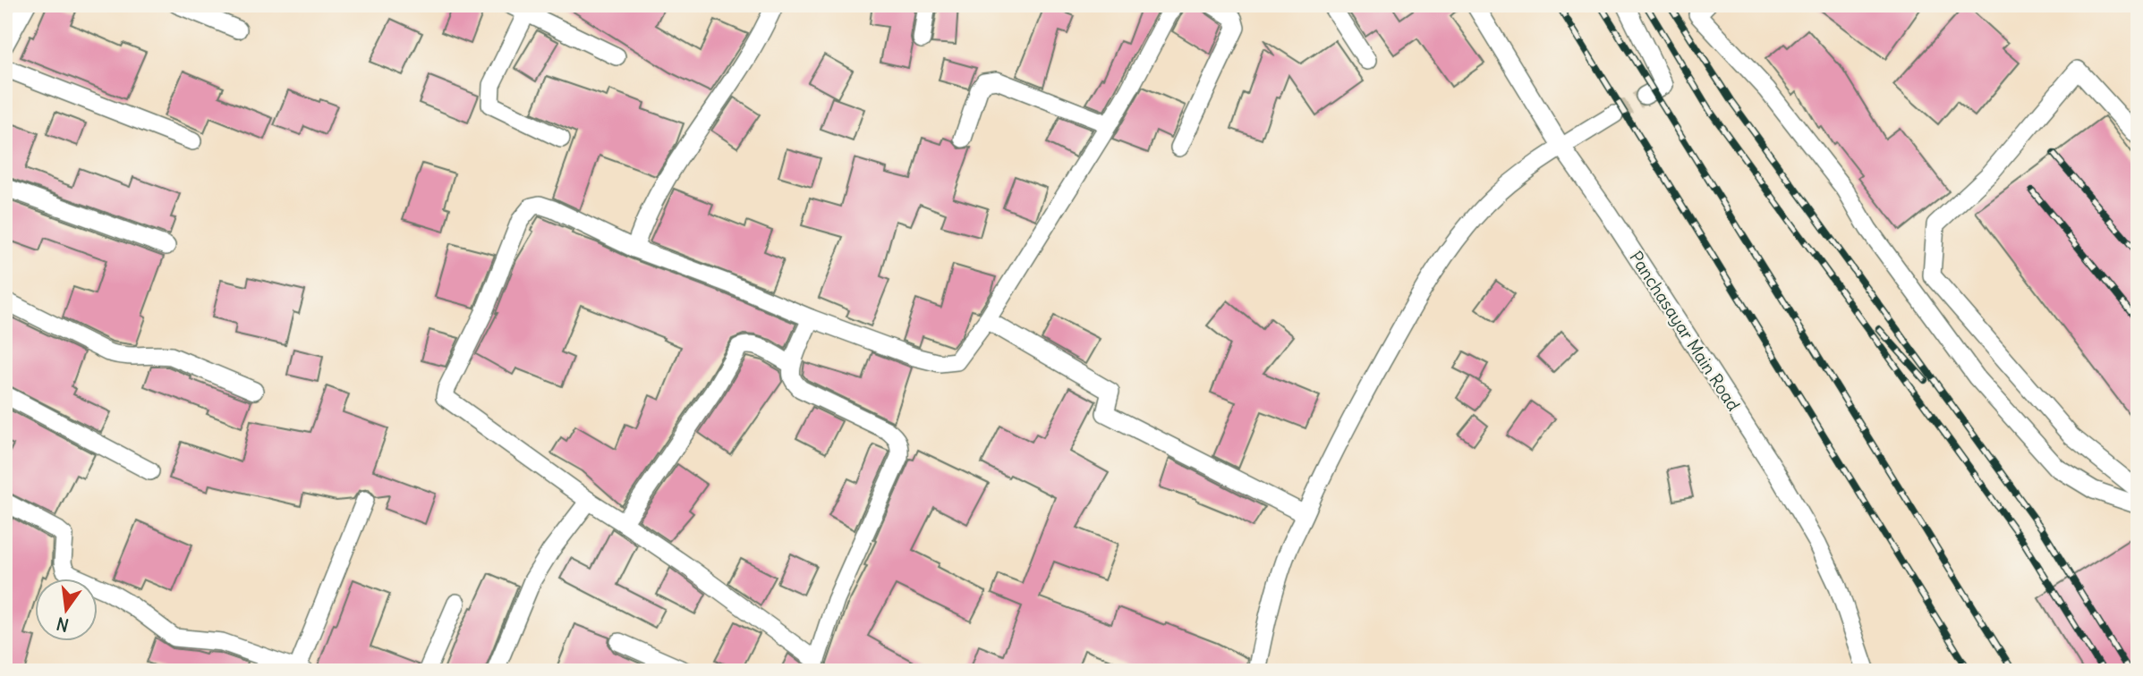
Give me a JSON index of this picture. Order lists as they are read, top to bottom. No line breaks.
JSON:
{"streets":{"street":["Panchasayar Main Road"]},"north":"bottom"}
